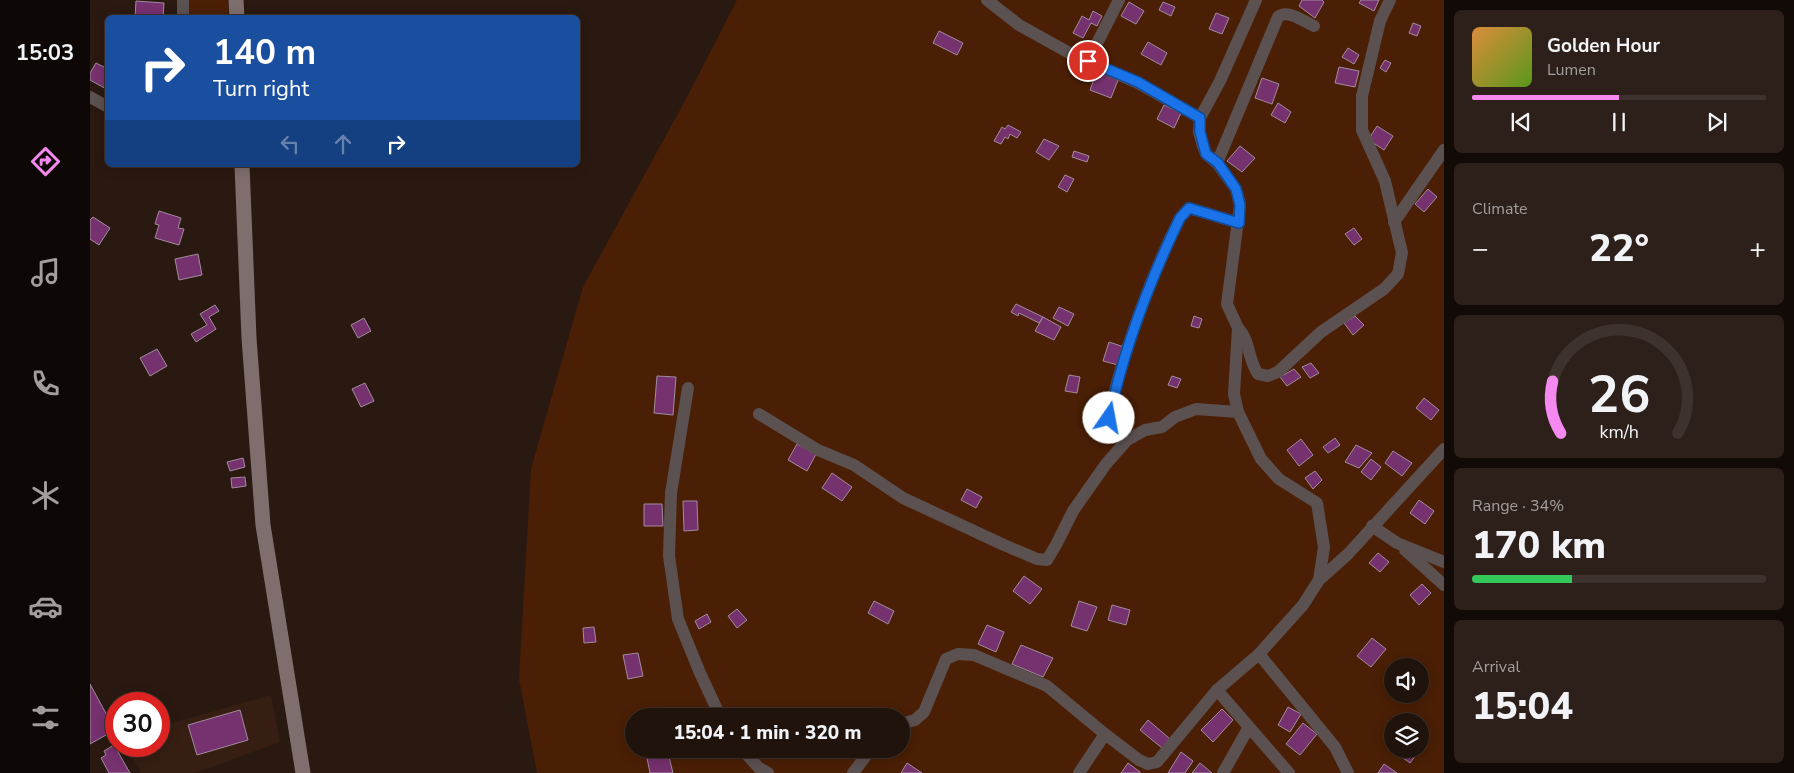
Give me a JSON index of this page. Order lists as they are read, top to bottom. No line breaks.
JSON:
{"page":{"tabs":"15:03","turn":["140 m","Turn right"],"song":["Golden Hour","Lumen"],"tile":["Climate",["Range · 34%","170 km"],["Arrival","15:04"]],"heat":["−","22°","+"],"limit":"30","trip":"15:04 · 1 min · 320 m","gauge":["26","km/h"]}}
